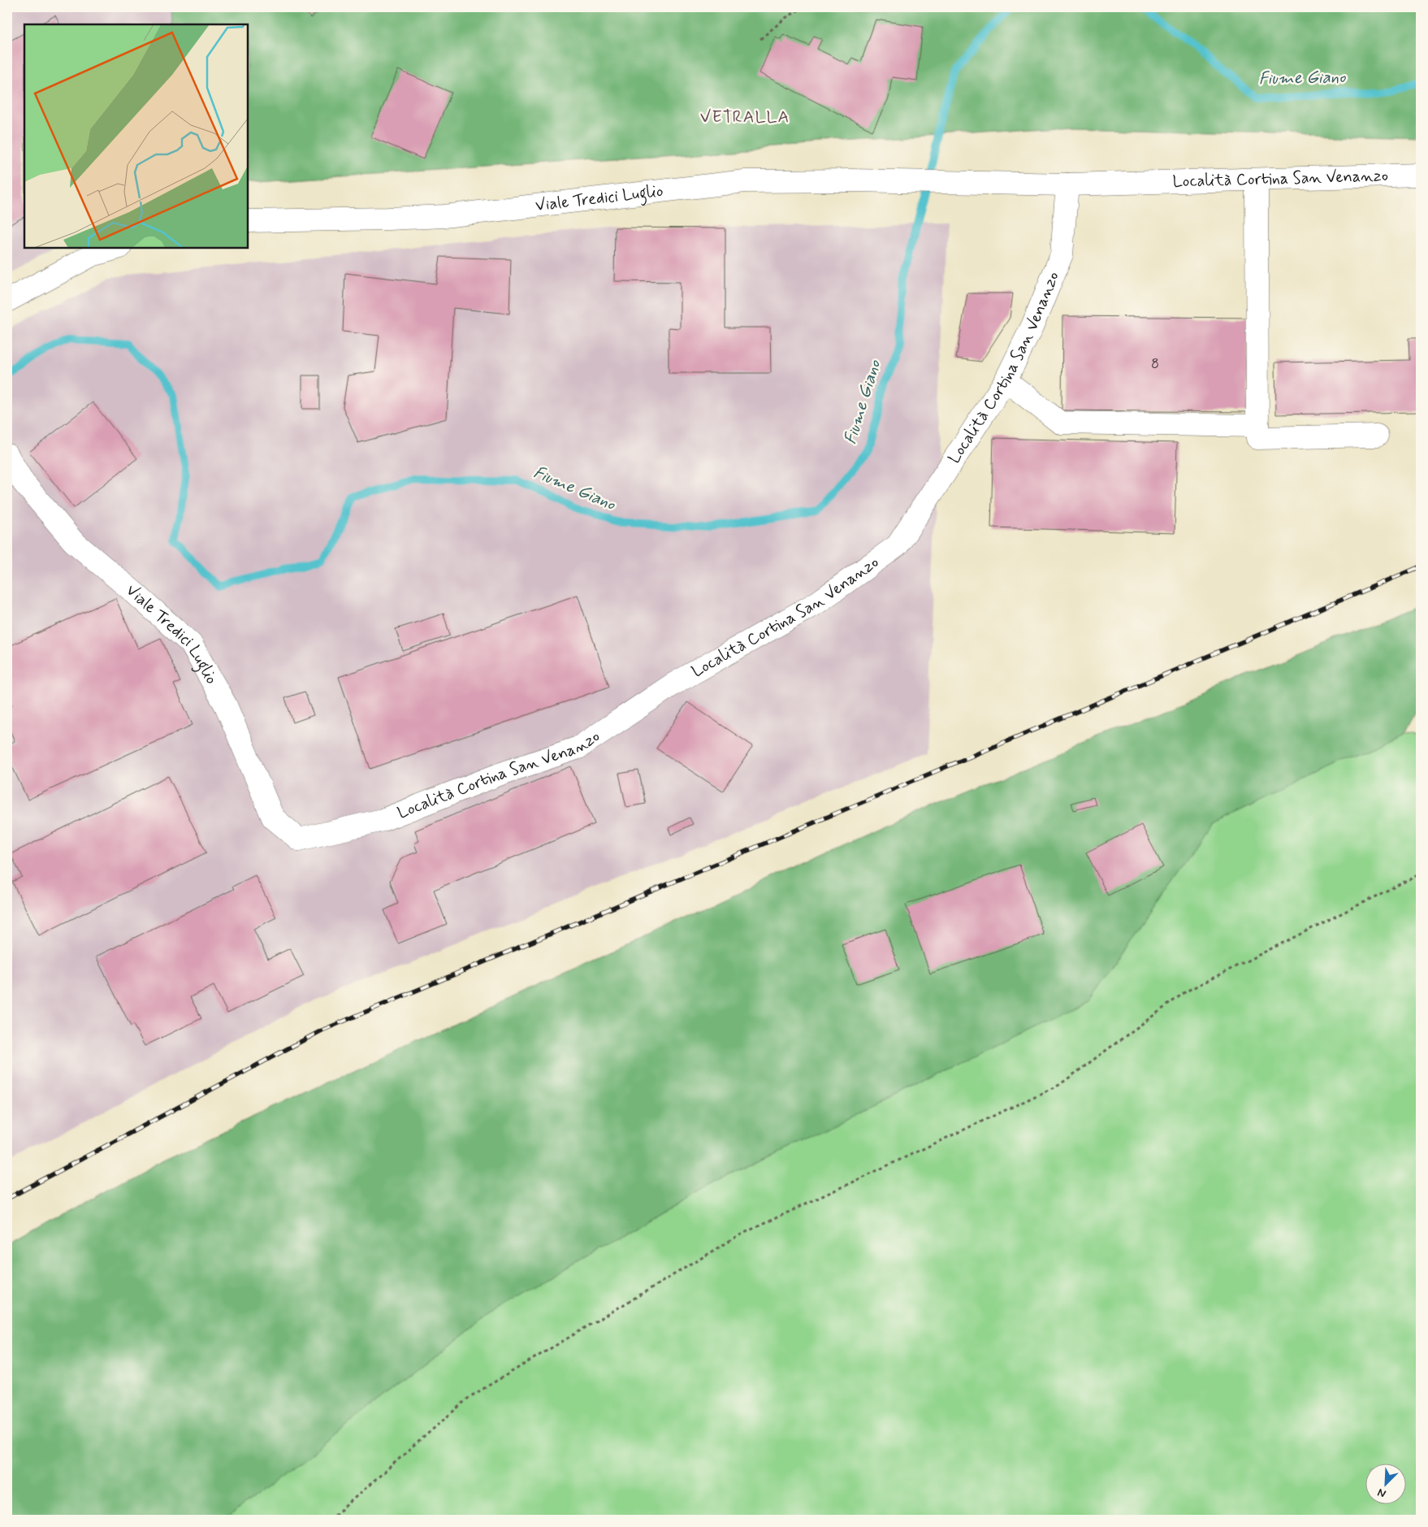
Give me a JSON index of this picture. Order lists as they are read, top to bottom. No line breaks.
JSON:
{"streets":{"street":["Località Cortina San Venanzo","Viale Tredici Luglio"]},"crossings":[["Località Cortina San Venanzo","Viale Tredici Luglio"]],"districts":["VETRALLA"],"water":["Fiume Giano"],"house_numbers":["8"],"north":"bottom left"}
